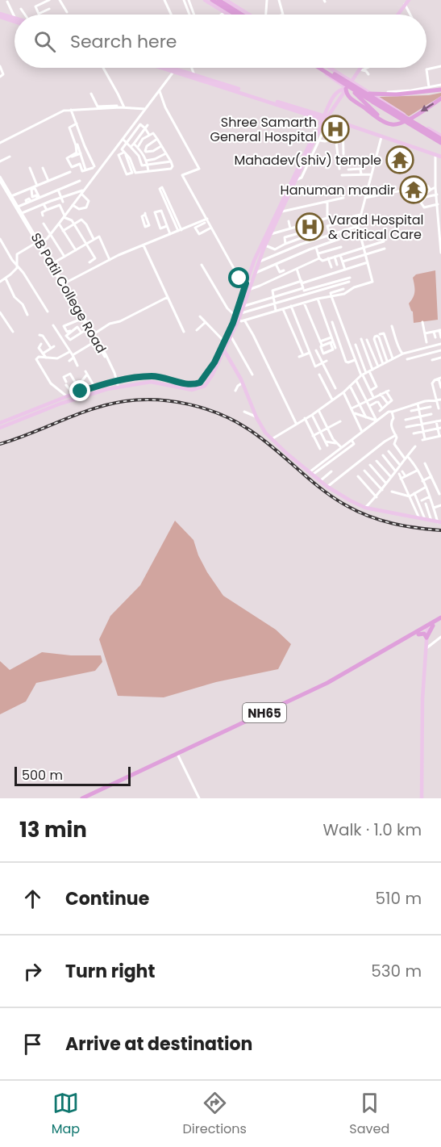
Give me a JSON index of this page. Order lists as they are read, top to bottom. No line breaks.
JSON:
{"streets":{"highway":["NH65"],"street":["SB Patil College Road"]},"places":{"hospital":["Shree Samarth General Hospital","Varad Hospital & Critical Care"],"temple":["Mahadev(shiv) temple","Hanuman mandir"]},"scale_bar":"500 m","page":{"search":"Search here","scale":"500 m","heading":["13 min","Walk · 1.0 km"],"list":[["Continue","510 m"],["Turn right","530 m"],"Arrive at destination"],"nav":["Map","Directions","Saved"]}}
